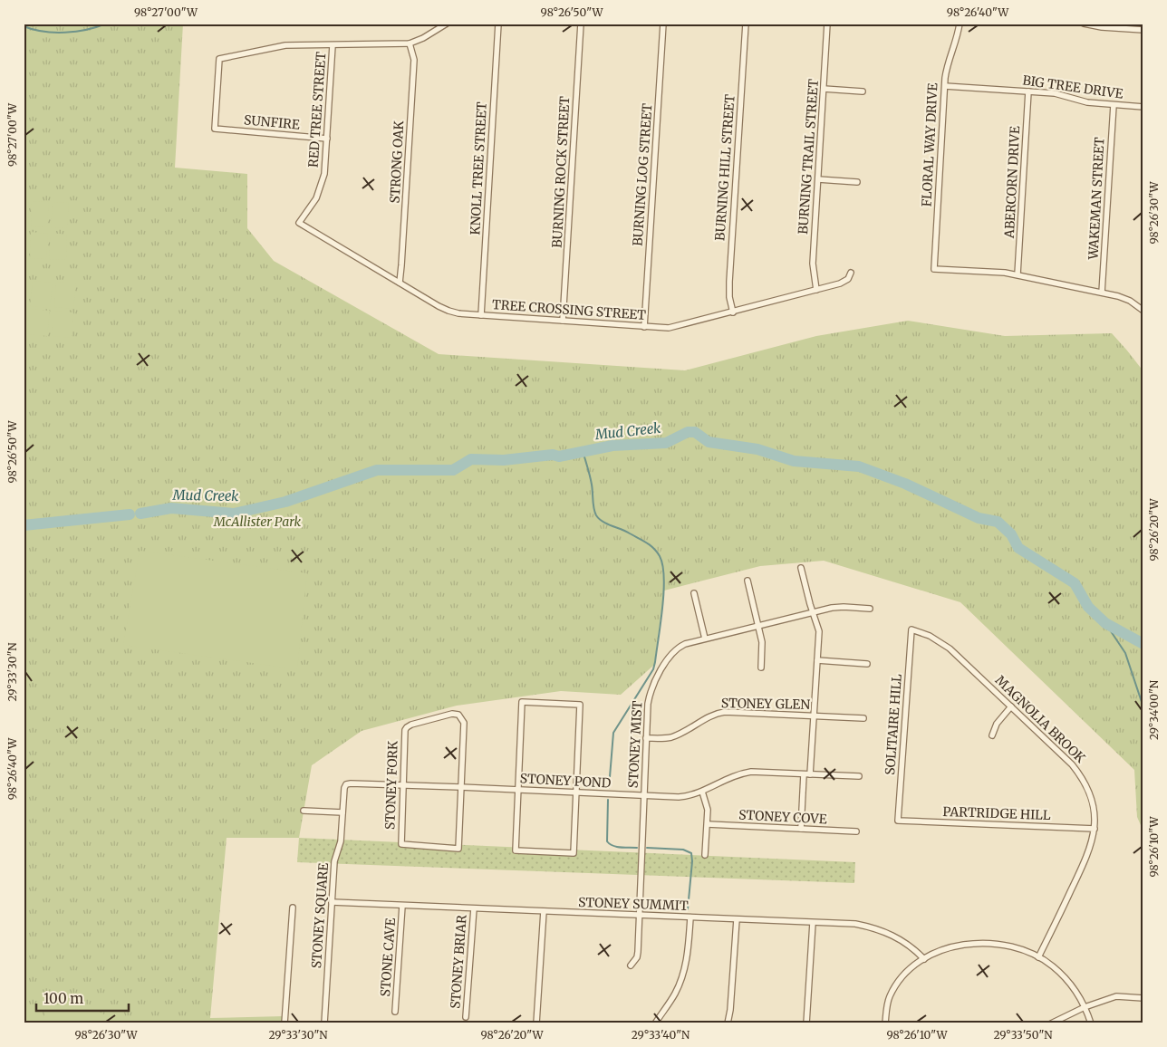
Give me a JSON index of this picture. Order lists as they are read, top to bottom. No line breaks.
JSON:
{"streets":{"street":["BIG TREE DRIVE","RED TREE STREET","SUNFIRE","FLORAL WAY DRIVE","BURNING TRAIL STREET","STRONG OAK","BURNING HILL STREET","KNOLL TREE STREET","BURNING ROCK STREET","BURNING LOG STREET","ABERCORN DRIVE","WAKEMAN STREET","TREE CROSSING STREET","STONEY GLEN","MAGNOLIA BROOK","SOLITAIRE HILL","STONEY MIST","STONEY POND","STONEY FORK","PARTRIDGE HILL","STONEY COVE","STONEY SUMMIT","STONEY SQUARE","STONE CAVE","STONEY BRIAR"]},"crossings":[["BIG TREE DRIVE","FLORAL WAY DRIVE"],["BIG TREE DRIVE","ABERCORN DRIVE"],["BIG TREE DRIVE","WAKEMAN STREET"],["RED TREE STREET","SUNFIRE"],["RED TREE STREET","TREE CROSSING STREET"],["FLORAL WAY DRIVE","ABERCORN DRIVE"],["BURNING TRAIL STREET","TREE CROSSING STREET"],["STRONG OAK","TREE CROSSING STREET"],["BURNING HILL STREET","TREE CROSSING STREET"],["KNOLL TREE STREET","TREE CROSSING STREET"],["BURNING ROCK STREET","TREE CROSSING STREET"],["BURNING LOG STREET","TREE CROSSING STREET"],["STONEY GLEN","STONEY MIST"],["MAGNOLIA BROOK","SOLITAIRE HILL"],["MAGNOLIA BROOK","PARTRIDGE HILL"],["SOLITAIRE HILL","PARTRIDGE HILL"],["STONEY MIST","STONEY POND"],["STONEY MIST","STONEY SUMMIT"],["STONEY POND","STONEY FORK"],["STONEY POND","STONEY SQUARE"],["STONEY SUMMIT","STONEY SQUARE"],["STONEY SUMMIT","STONE CAVE"],["STONEY SUMMIT","STONEY BRIAR"]],"water":["Mud Creek"],"parks":["McAllister Park"],"scale_bar":"100 m","coordinates":["98°27'00\"W","98°26'50\"W","98°26'40\"W","98°26'30\"W","98°26'20\"W","29°33'30\"N","29°34'00\"N","98°26'10\"W","29°33'40\"N","29°33'50\"N"]}
